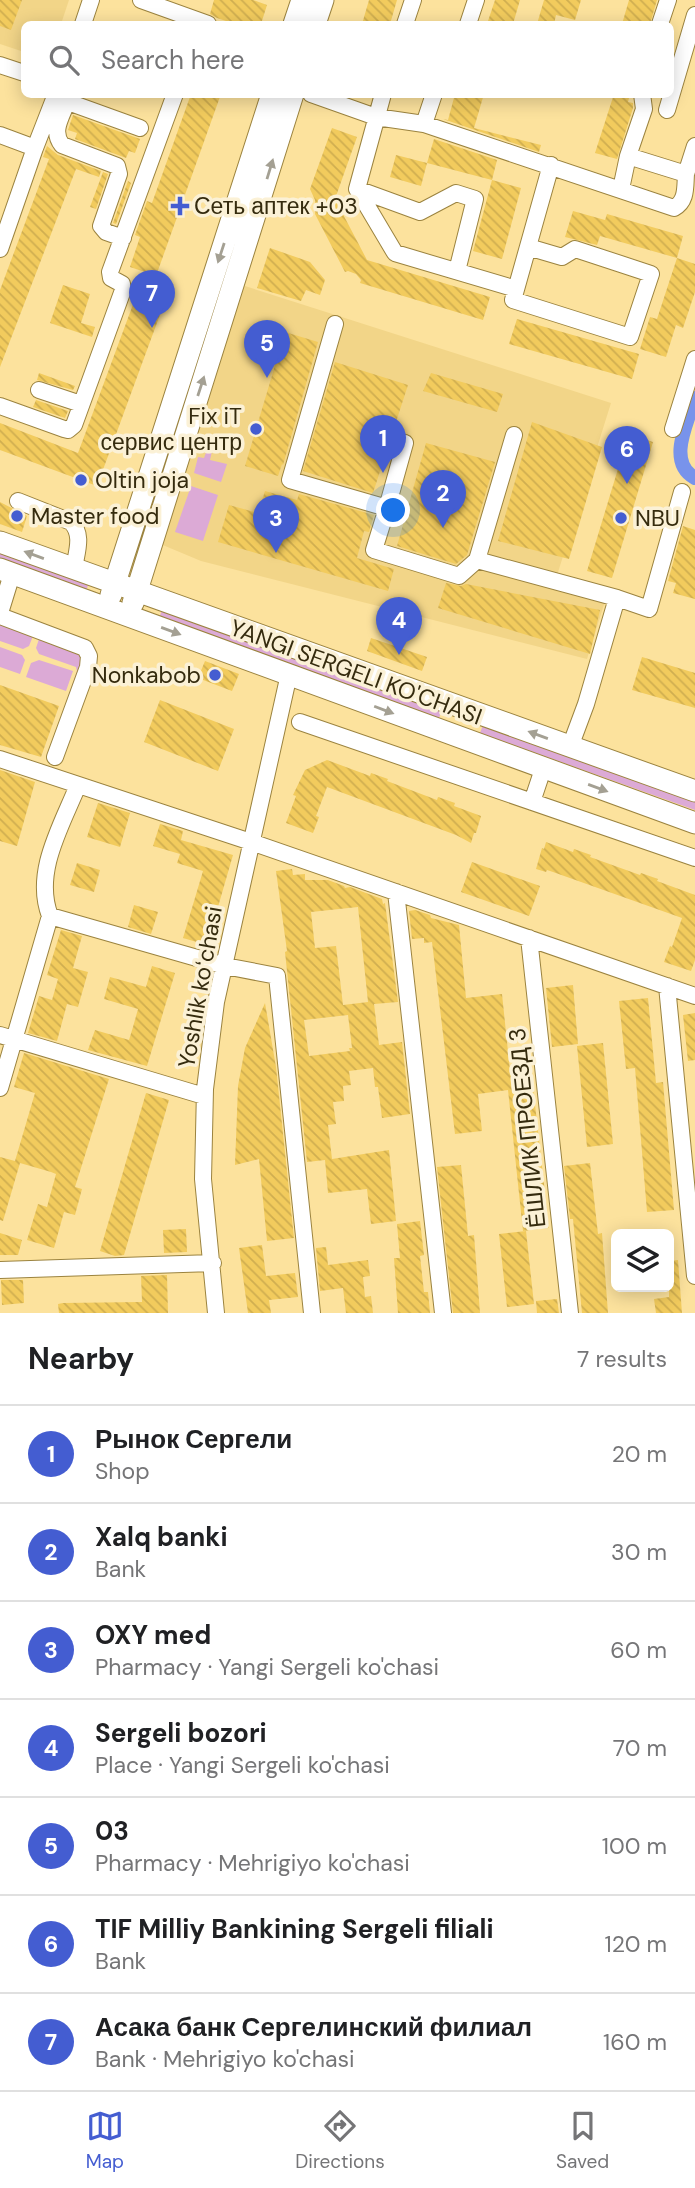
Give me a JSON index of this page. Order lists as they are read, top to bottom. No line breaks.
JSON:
{"streets":{"main road":["YANGI SERGELI KO'CHASI"],"street":["Yoshlik koʻchasi","ЁШЛИК ПРОЕЗД 3"]},"crossings":[["YANGI SERGELI KO'CHASI","Yoshlik koʻchasi"]],"places":{"health":["Сеть аптек +03"],"other":["Fix iT сервис центр","Oltin joja","Master food","NBU","Nonkabob"]},"page":{"search":"Search here","pins":["7","5","1","6","2","3","4"],"heading":["Nearby","7 results"],"list":[{"mark":"1","name":"Рынок Сергели","note":"Shop","value":"20 m"},{"mark":"2","name":"Xalq banki","note":"Bank","value":"30 m"},{"mark":"3","name":"OXY med","note":"Pharmacy · Yangi Sergeli ko'chasi","value":"60 m"},{"mark":"4","name":"Sergeli bozori","note":"Place · Yangi Sergeli ko'chasi","value":"70 m"},{"mark":"5","name":"03","note":"Pharmacy · Mehrigiyo ko'chasi","value":"100 m"},{"mark":"6","name":"TIF Milliy Bankining Sergeli filiali","note":"Bank","value":"120 m"},{"mark":"7","name":"Асака банк Сергелинский филиал","note":"Bank · Mehrigiyo ko'chasi","value":"160 m"}],"nav":["Map","Directions","Saved"]}}
